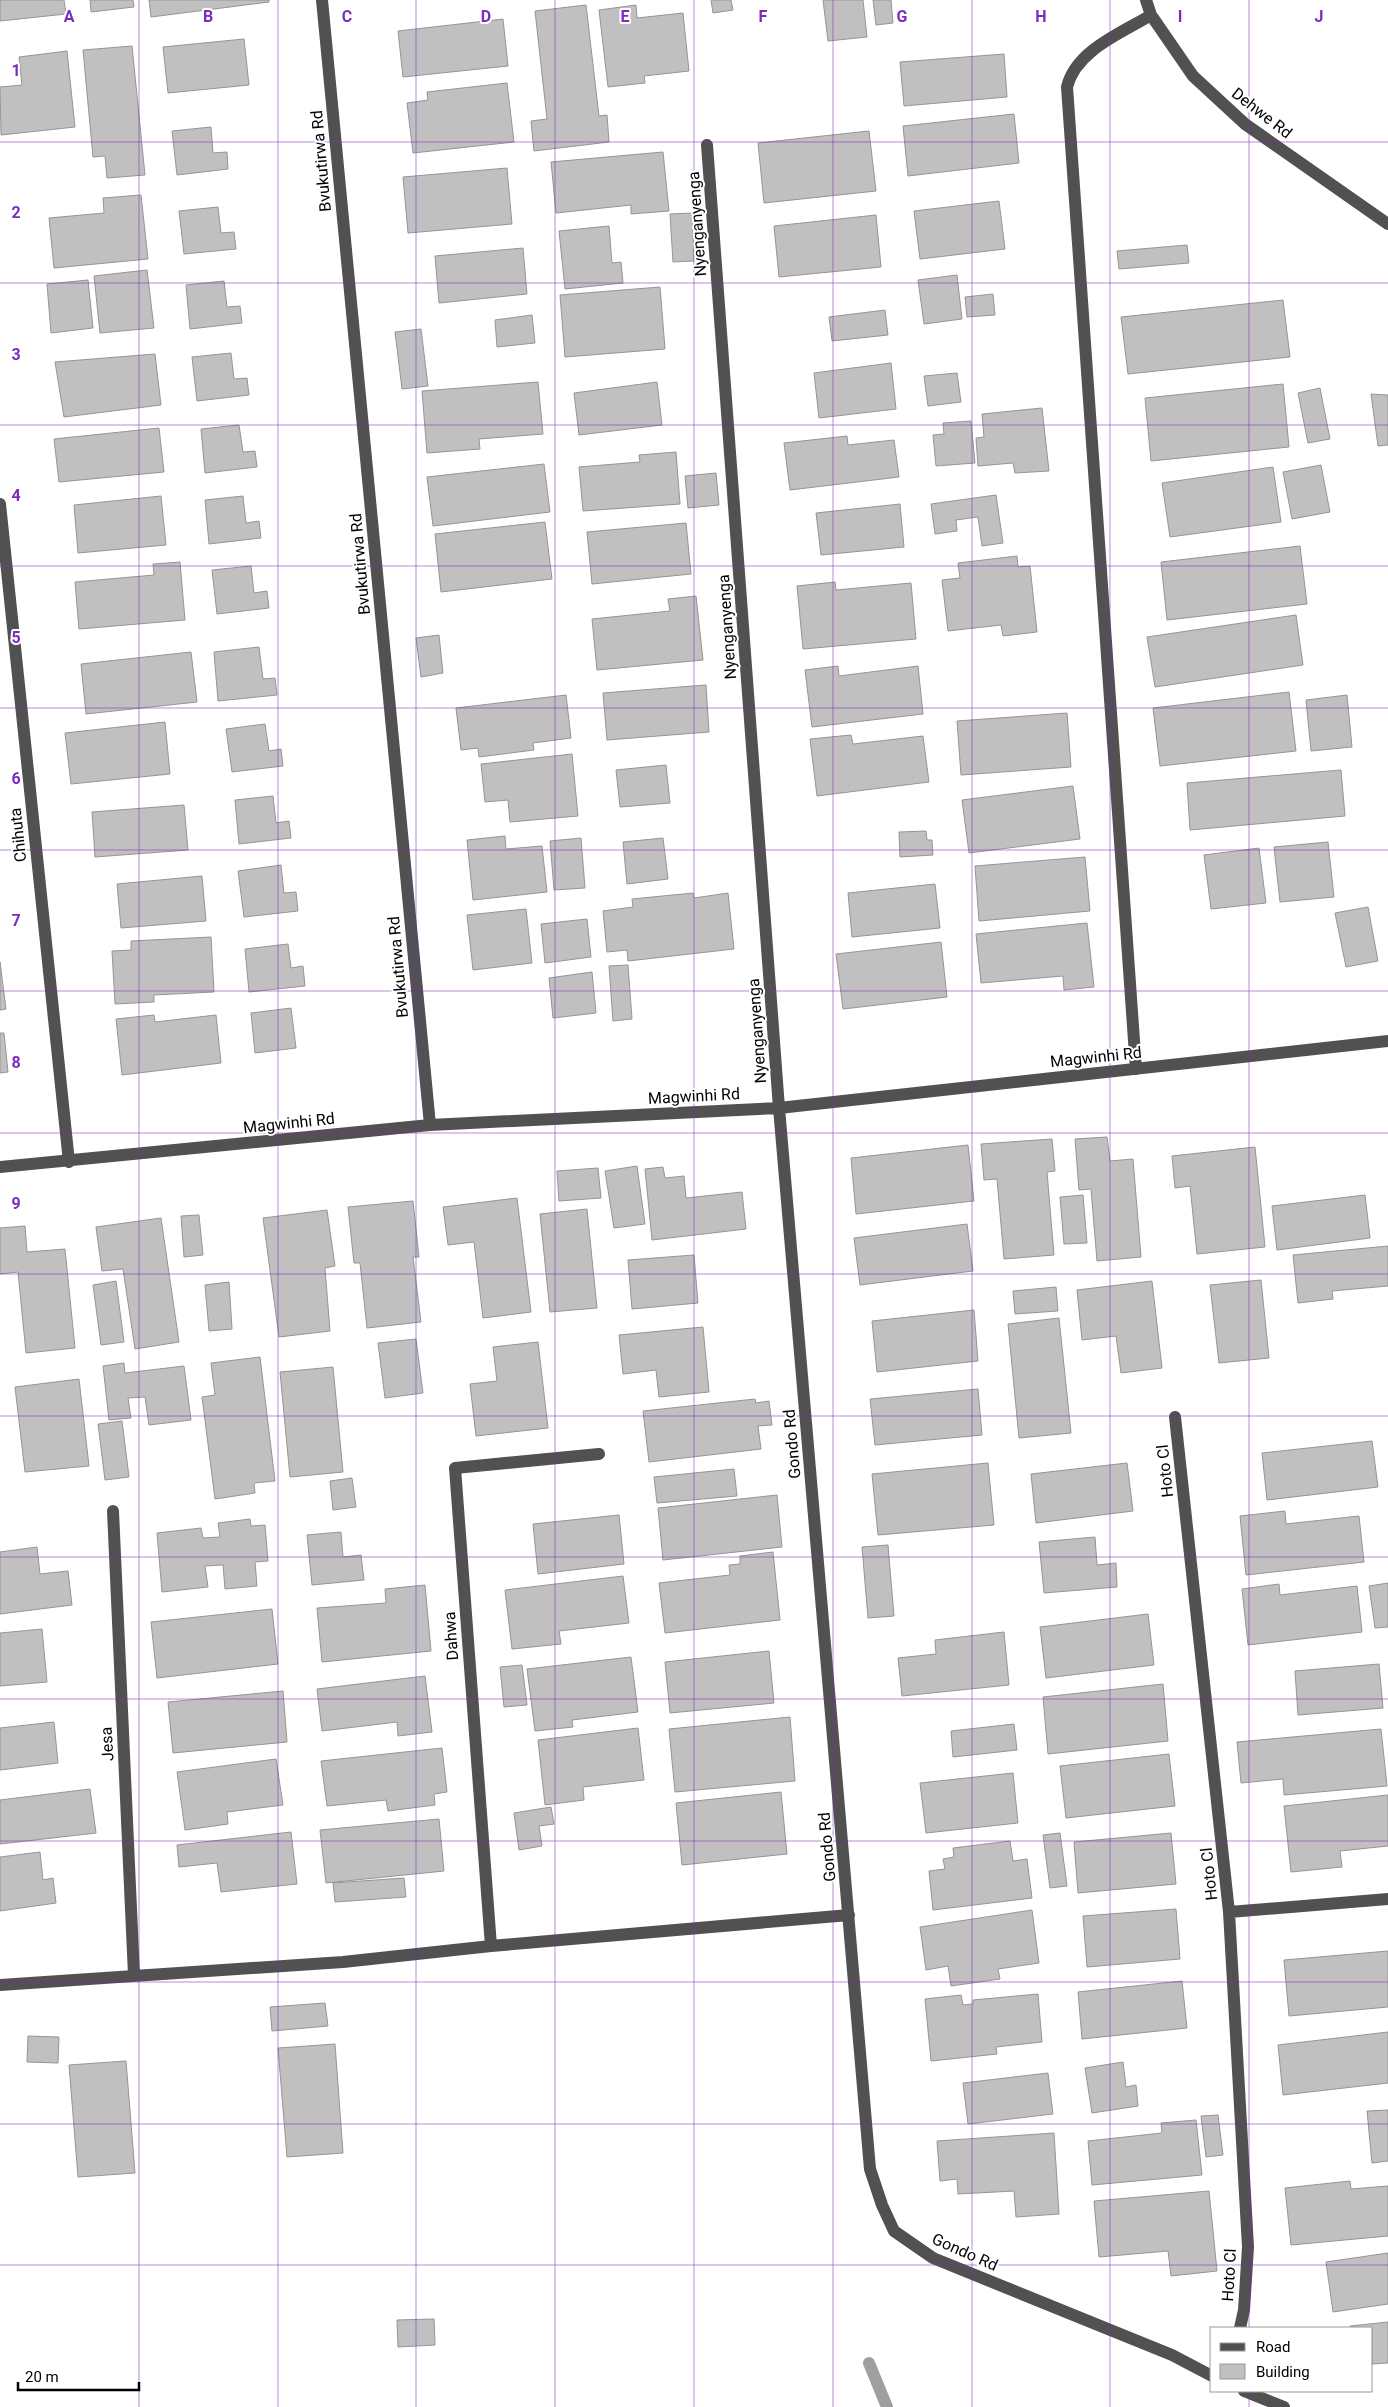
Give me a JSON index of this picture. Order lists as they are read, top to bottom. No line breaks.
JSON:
{"streets":{"street":["Dehwe Rd","Bvukutirwa Rd","Nyenganyenga","Chihuta","Magwinhi Rd","Gondo Rd","Hoto Cl","Dahwa","Jesa"]},"crossings":[["Bvukutirwa Rd","Magwinhi Rd"],["Nyenganyenga","Magwinhi Rd"],["Nyenganyenga","Gondo Rd"],["Chihuta","Magwinhi Rd"],["Magwinhi Rd","Gondo Rd"]],"legend":["Road","Building"],"scale_bar":"20 m","grid":{"columns":["A","B","C","D","E","F","G","H","I","J"],"rows":["1","2","3","4","5","6","7","8","9"]}}
